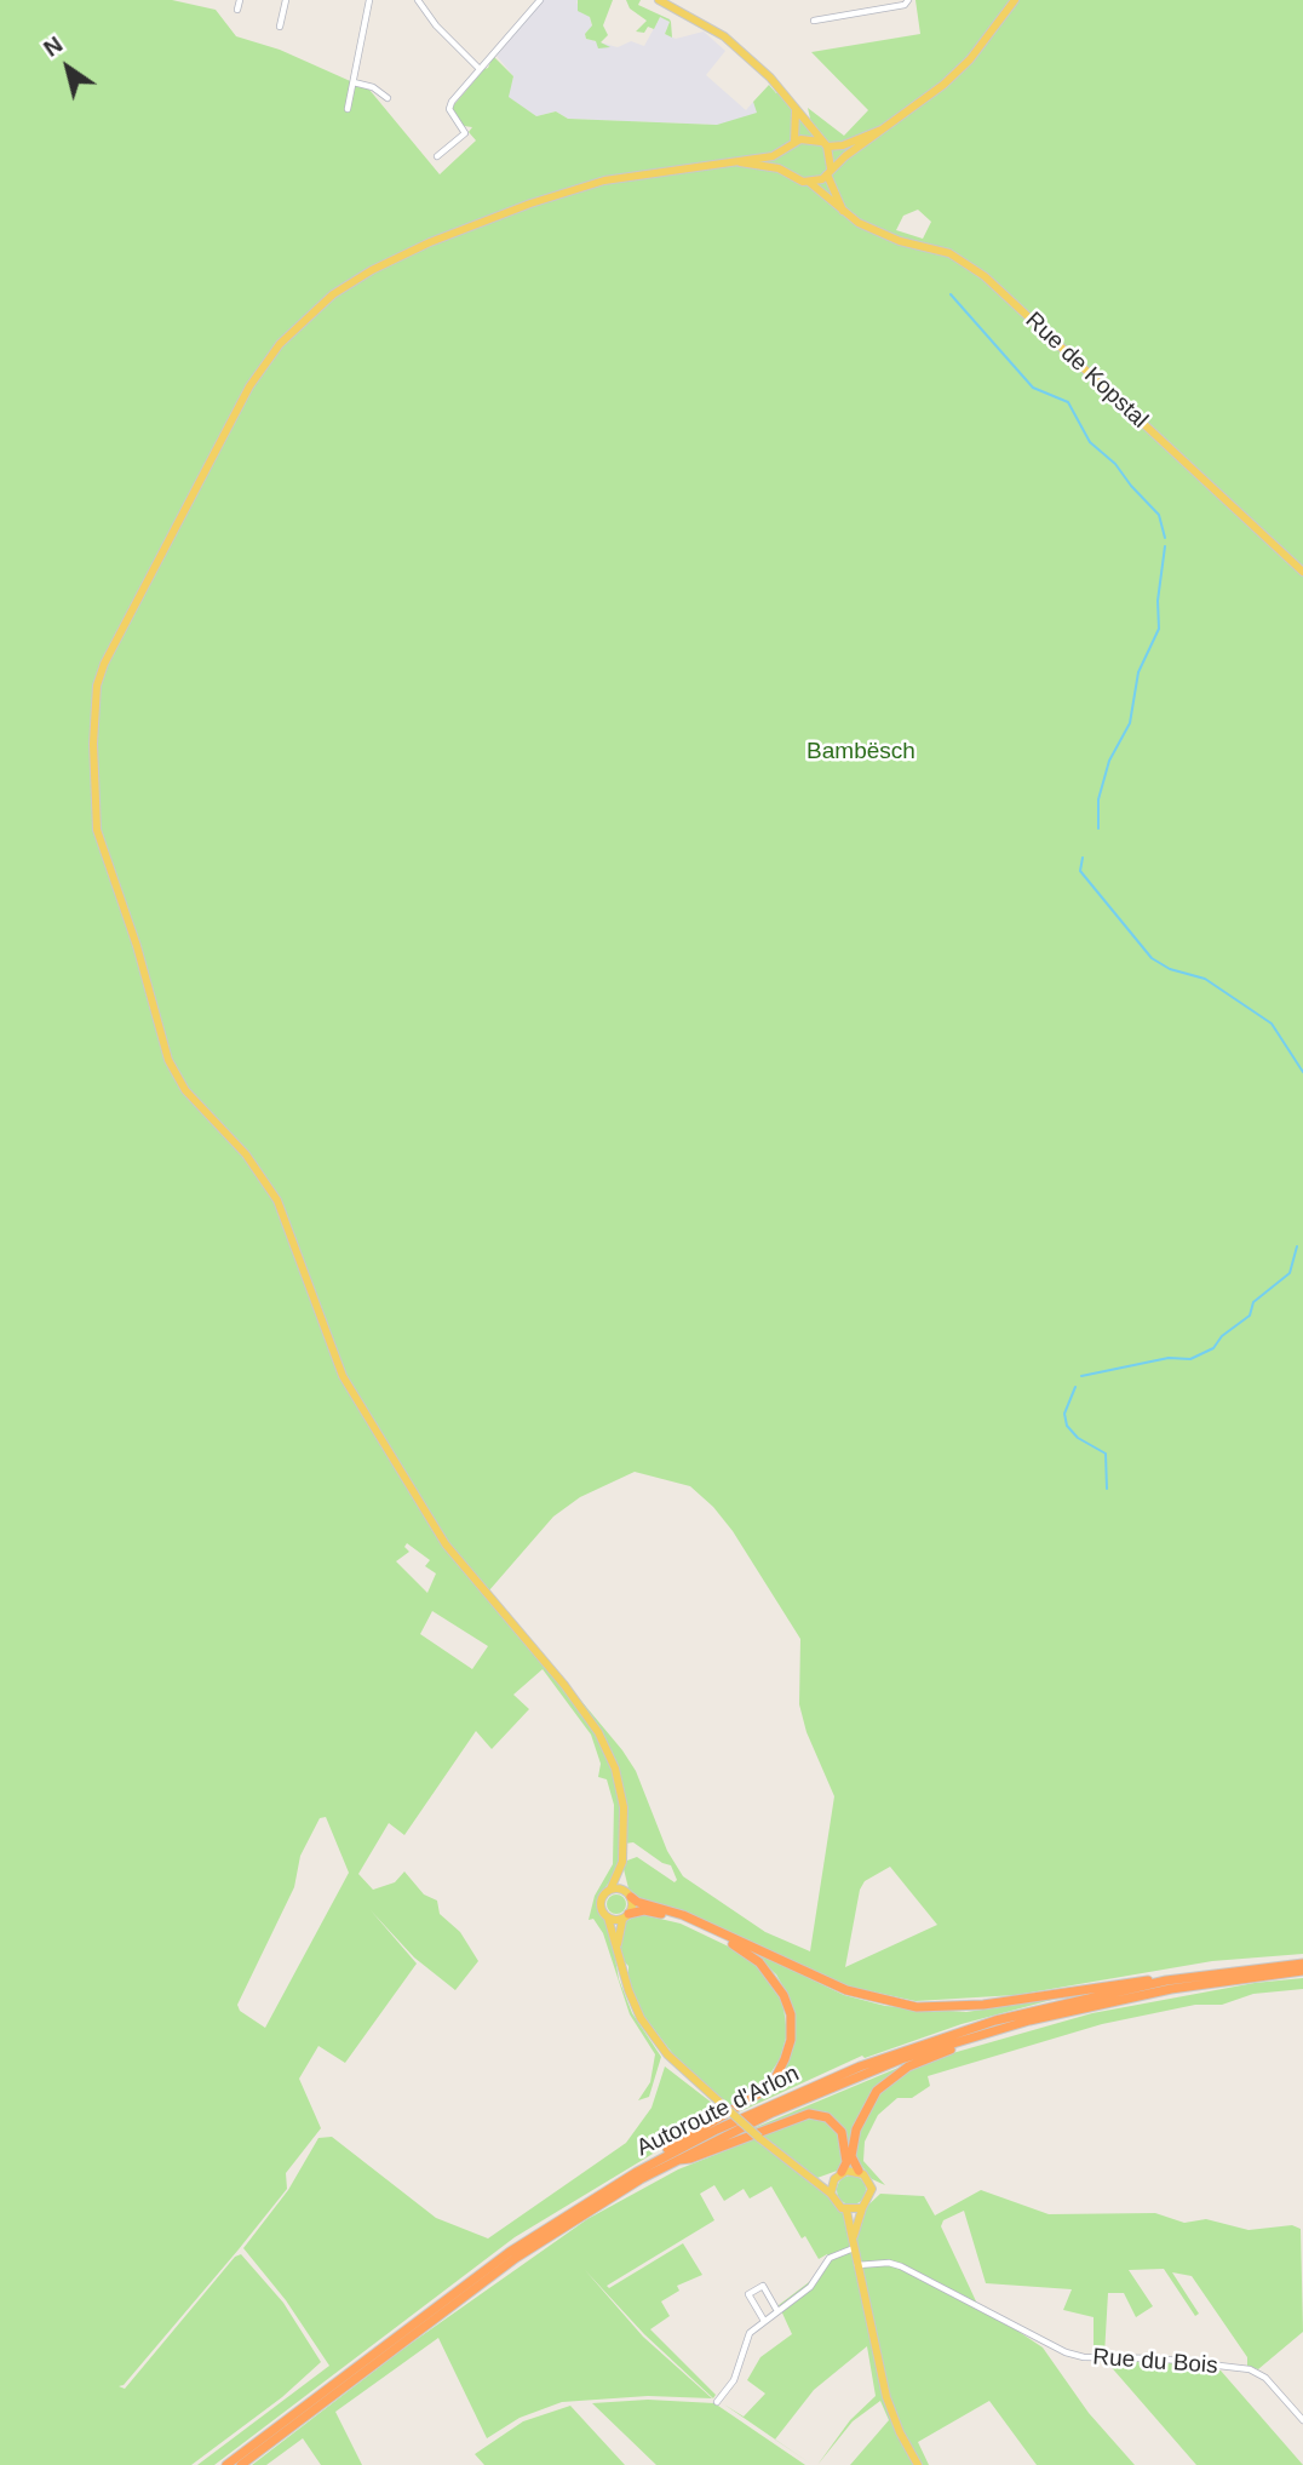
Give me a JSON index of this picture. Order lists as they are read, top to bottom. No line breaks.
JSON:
{"streets":{"highway":["Autoroute d'Arlon"],"main road":["Rue de Kopstal"],"street":["Rue du Bois"]},"parks":["Bambësch"],"north":"top left"}
